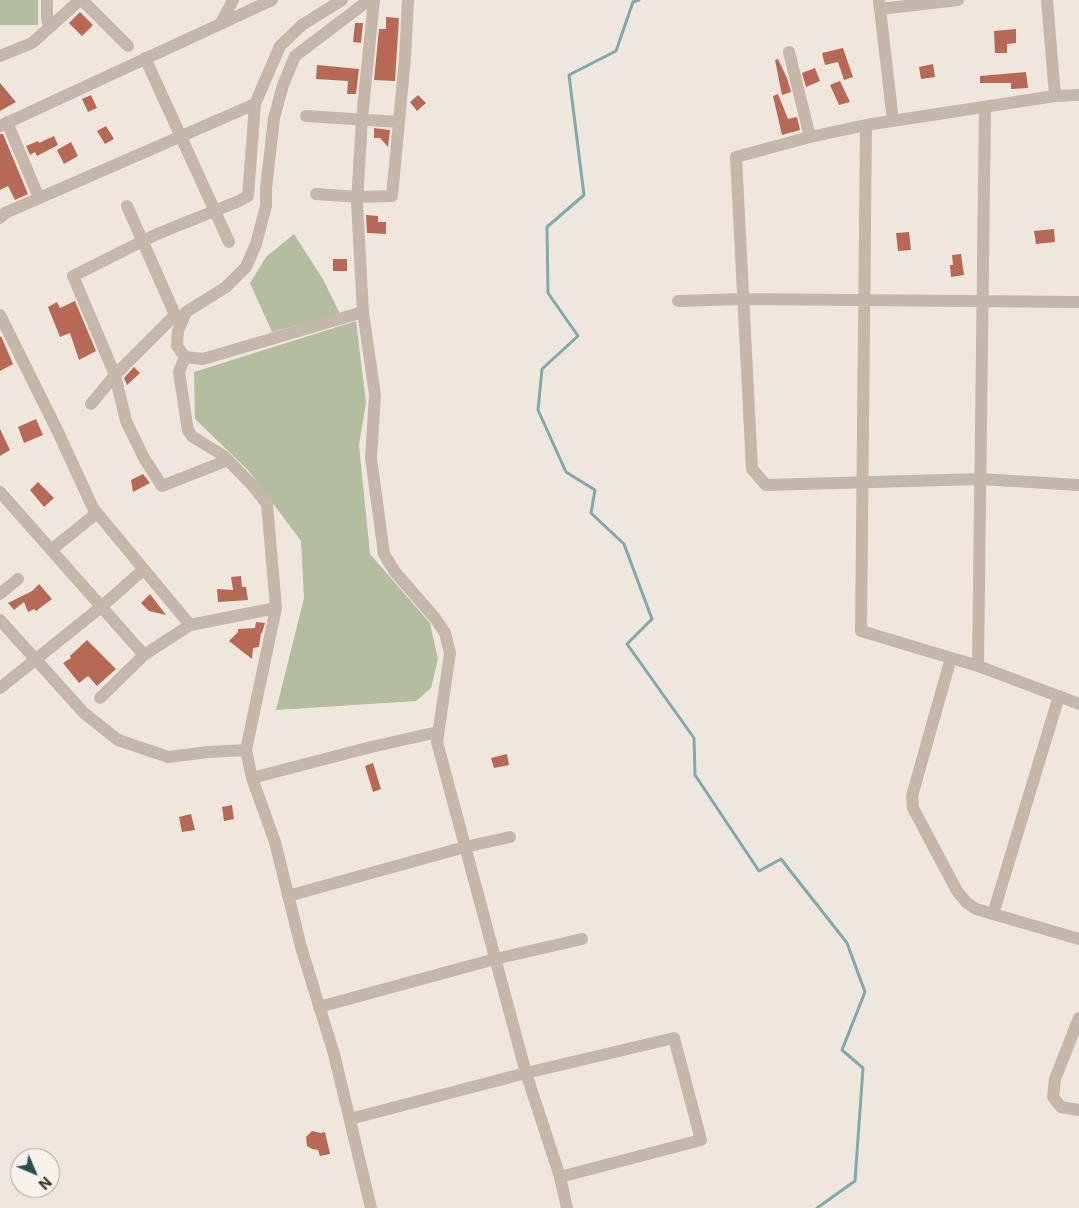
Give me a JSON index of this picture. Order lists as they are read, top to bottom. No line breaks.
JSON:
{"north":"bottom right"}
